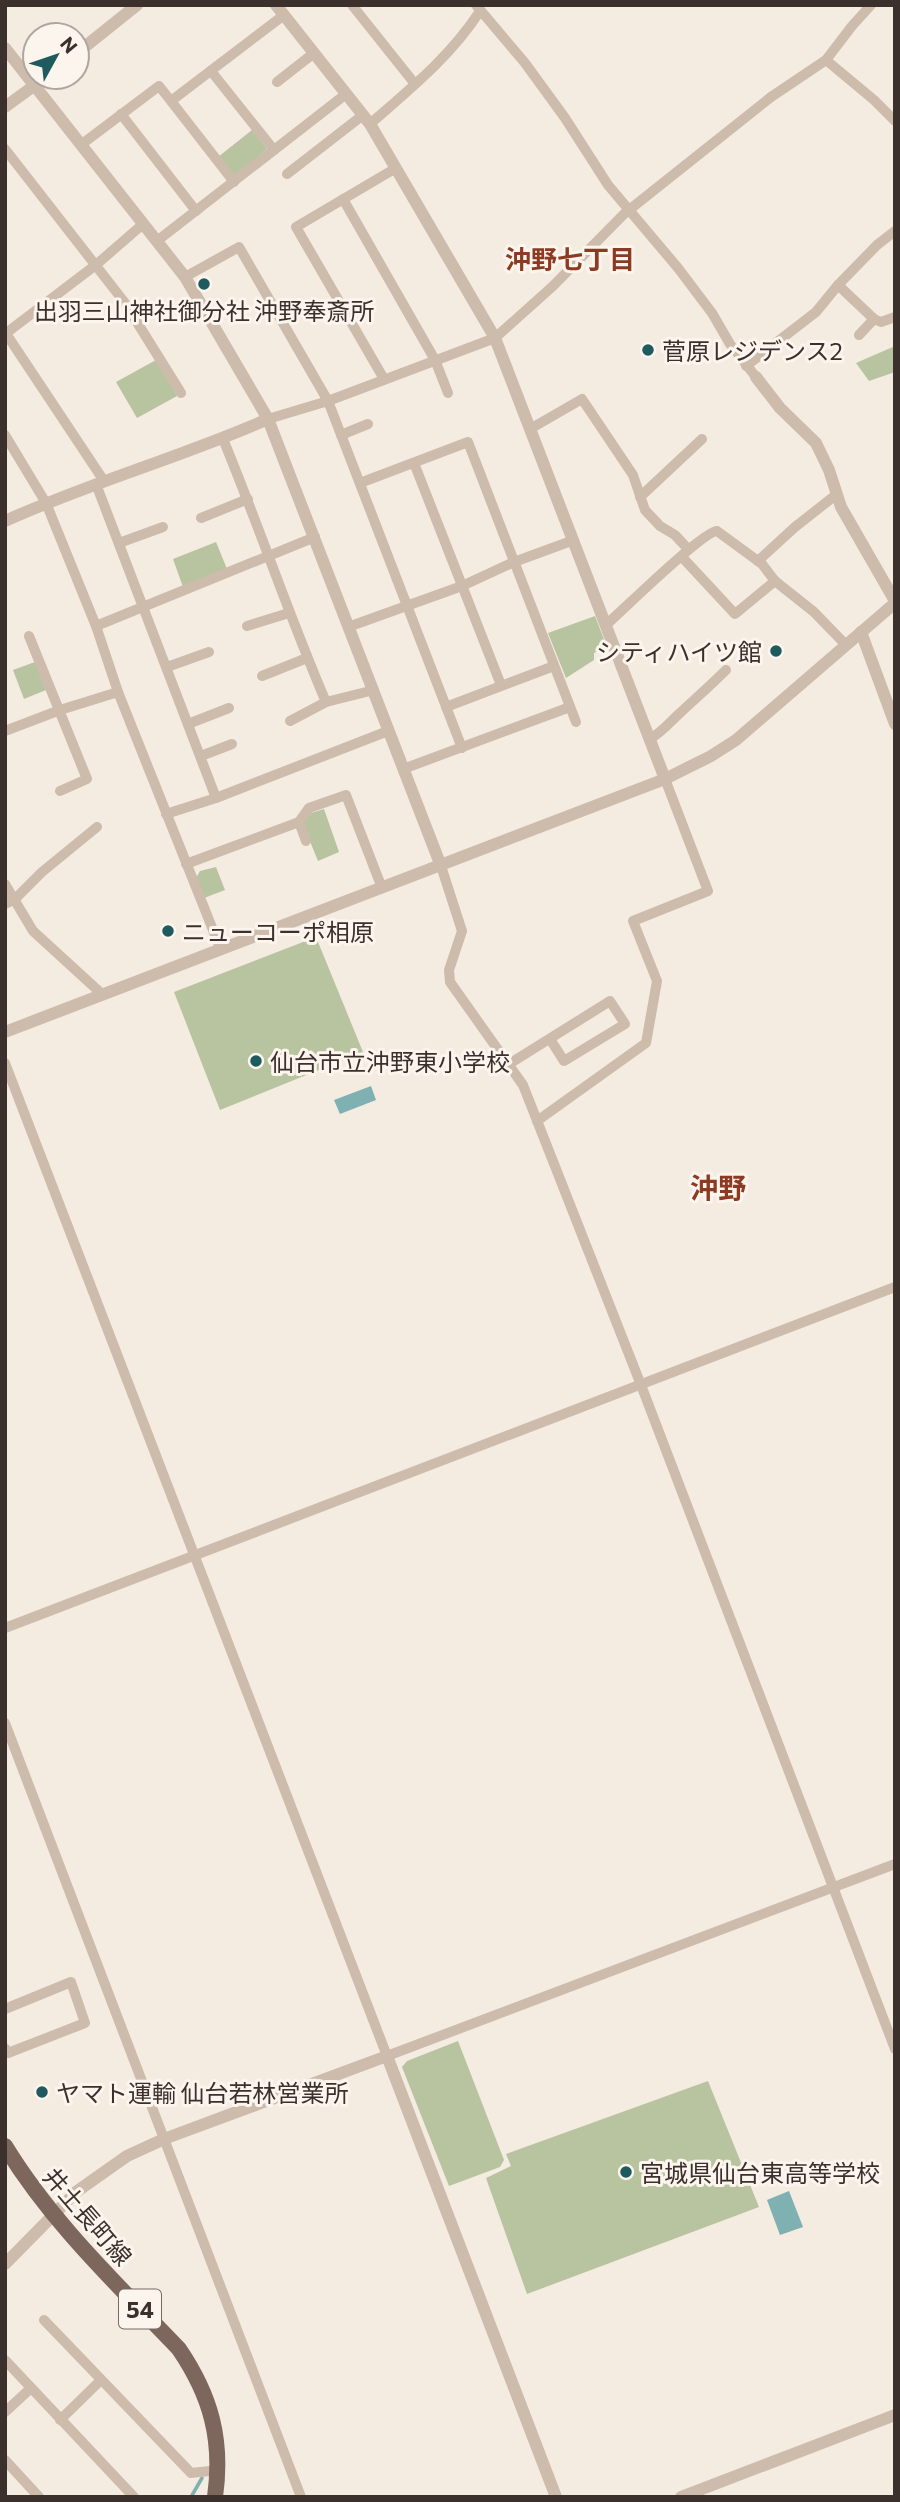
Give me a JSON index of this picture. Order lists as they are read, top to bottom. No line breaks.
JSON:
{"streets":{"main road":["井土長町線","54"]},"districts":["沖野七丁目","沖野"],"places":["出羽三山神社御分社 沖野奉斎所","菅原レジデンス2","シティハイツ館","ニューコーポ相原","仙台市立沖野東小学校","ヤマト運輸 仙台若林営業所","宮城県仙台東高等学校"],"north":"top right"}
